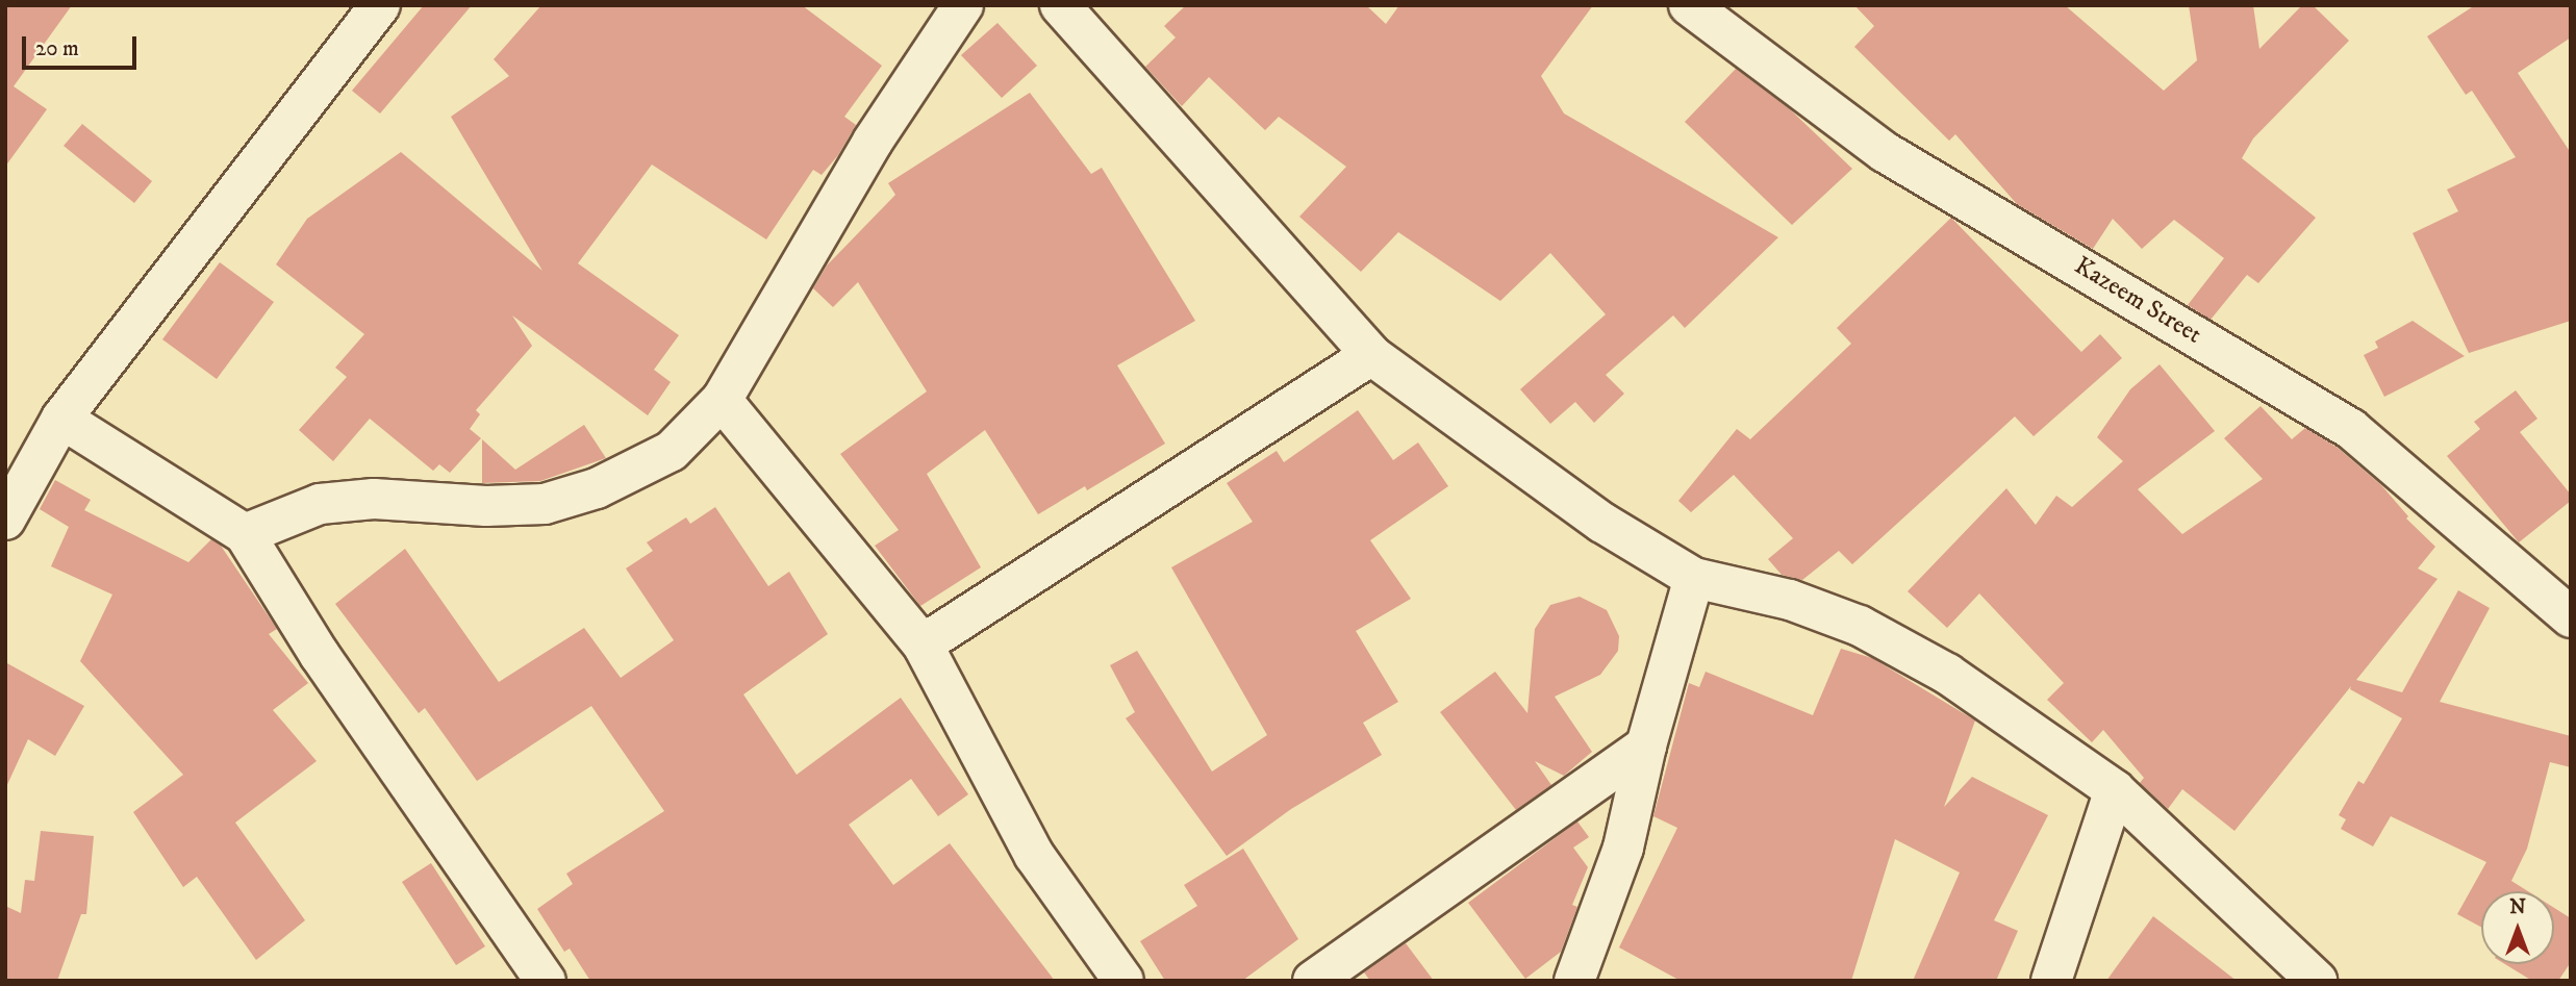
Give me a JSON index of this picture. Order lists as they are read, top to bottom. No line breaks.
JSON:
{"streets":{"street":["Kazeem Street"]},"scale_bar":"20 m","north":"top"}
